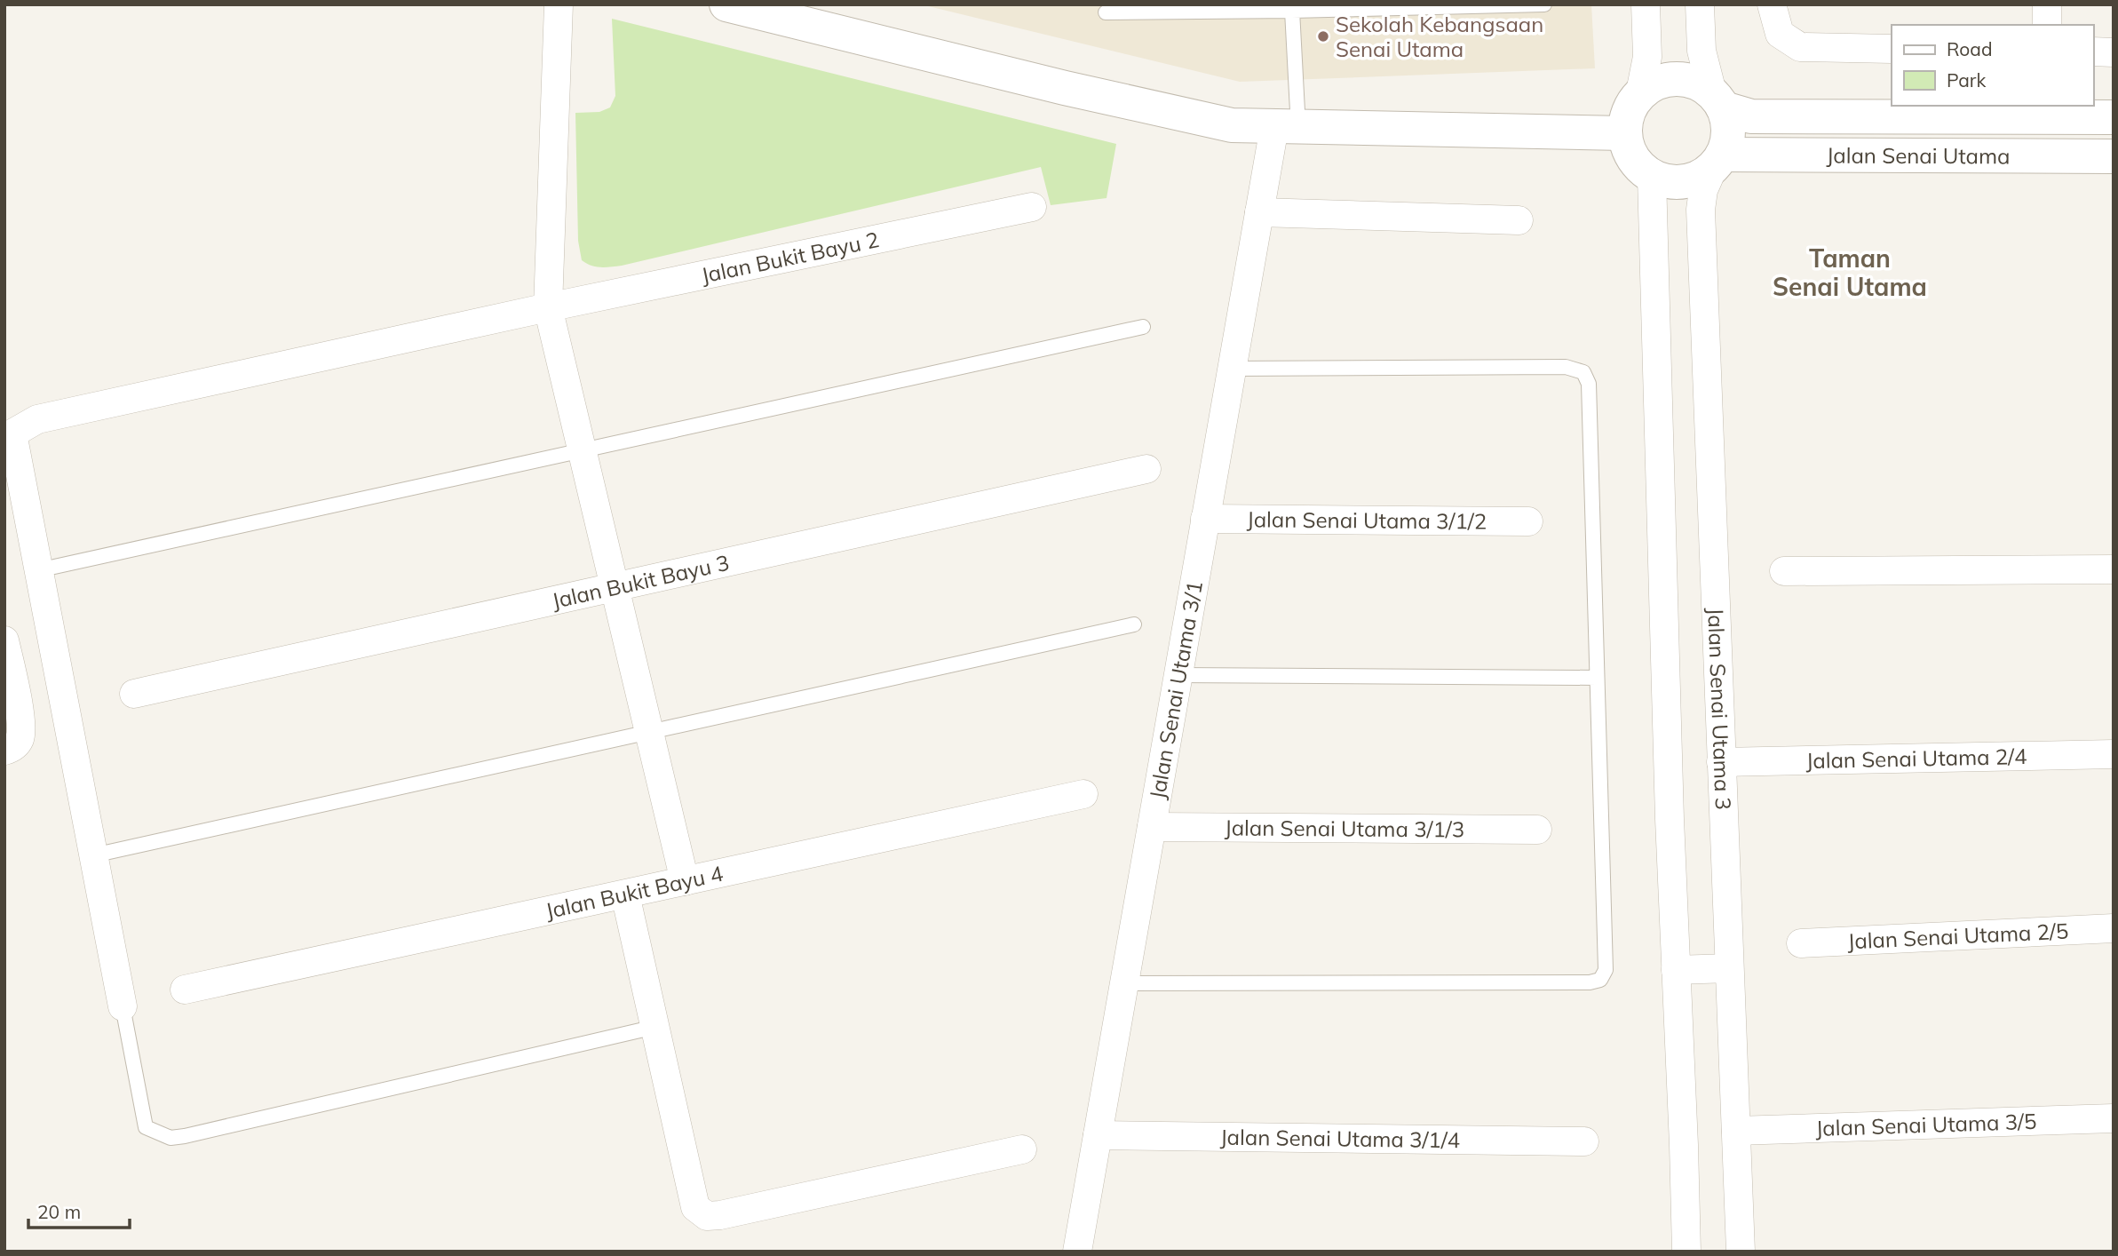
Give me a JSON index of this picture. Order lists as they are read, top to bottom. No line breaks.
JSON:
{"streets":{"street":["Jalan Senai Utama","Jalan Bukit Bayu 2","Jalan Senai Utama 3/1/2","Jalan Bukit Bayu 3","Jalan Senai Utama 3/1","Jalan Senai Utama 3","Jalan Senai Utama 2/4","Jalan Senai Utama 3/1/3","Jalan Bukit Bayu 4","Jalan Senai Utama 2/5","Jalan Senai Utama 3/5","Jalan Senai Utama 3/1/4"]},"crossings":[["Jalan Senai Utama","Jalan Senai Utama 3"],["Jalan Senai Utama 3/1/2","Jalan Senai Utama 3/1"],["Jalan Senai Utama 3/1","Jalan Senai Utama 3/1/3"],["Jalan Senai Utama 3/1","Jalan Senai Utama 3/1/4"],["Jalan Senai Utama 3","Jalan Senai Utama 2/4"],["Jalan Senai Utama 3","Jalan Senai Utama 3/5"]],"districts":["Taman Senai Utama"],"places":["Sekolah Kebangsaan Senai Utama"],"legend":["Road","Park"],"scale_bar":"20 m"}
